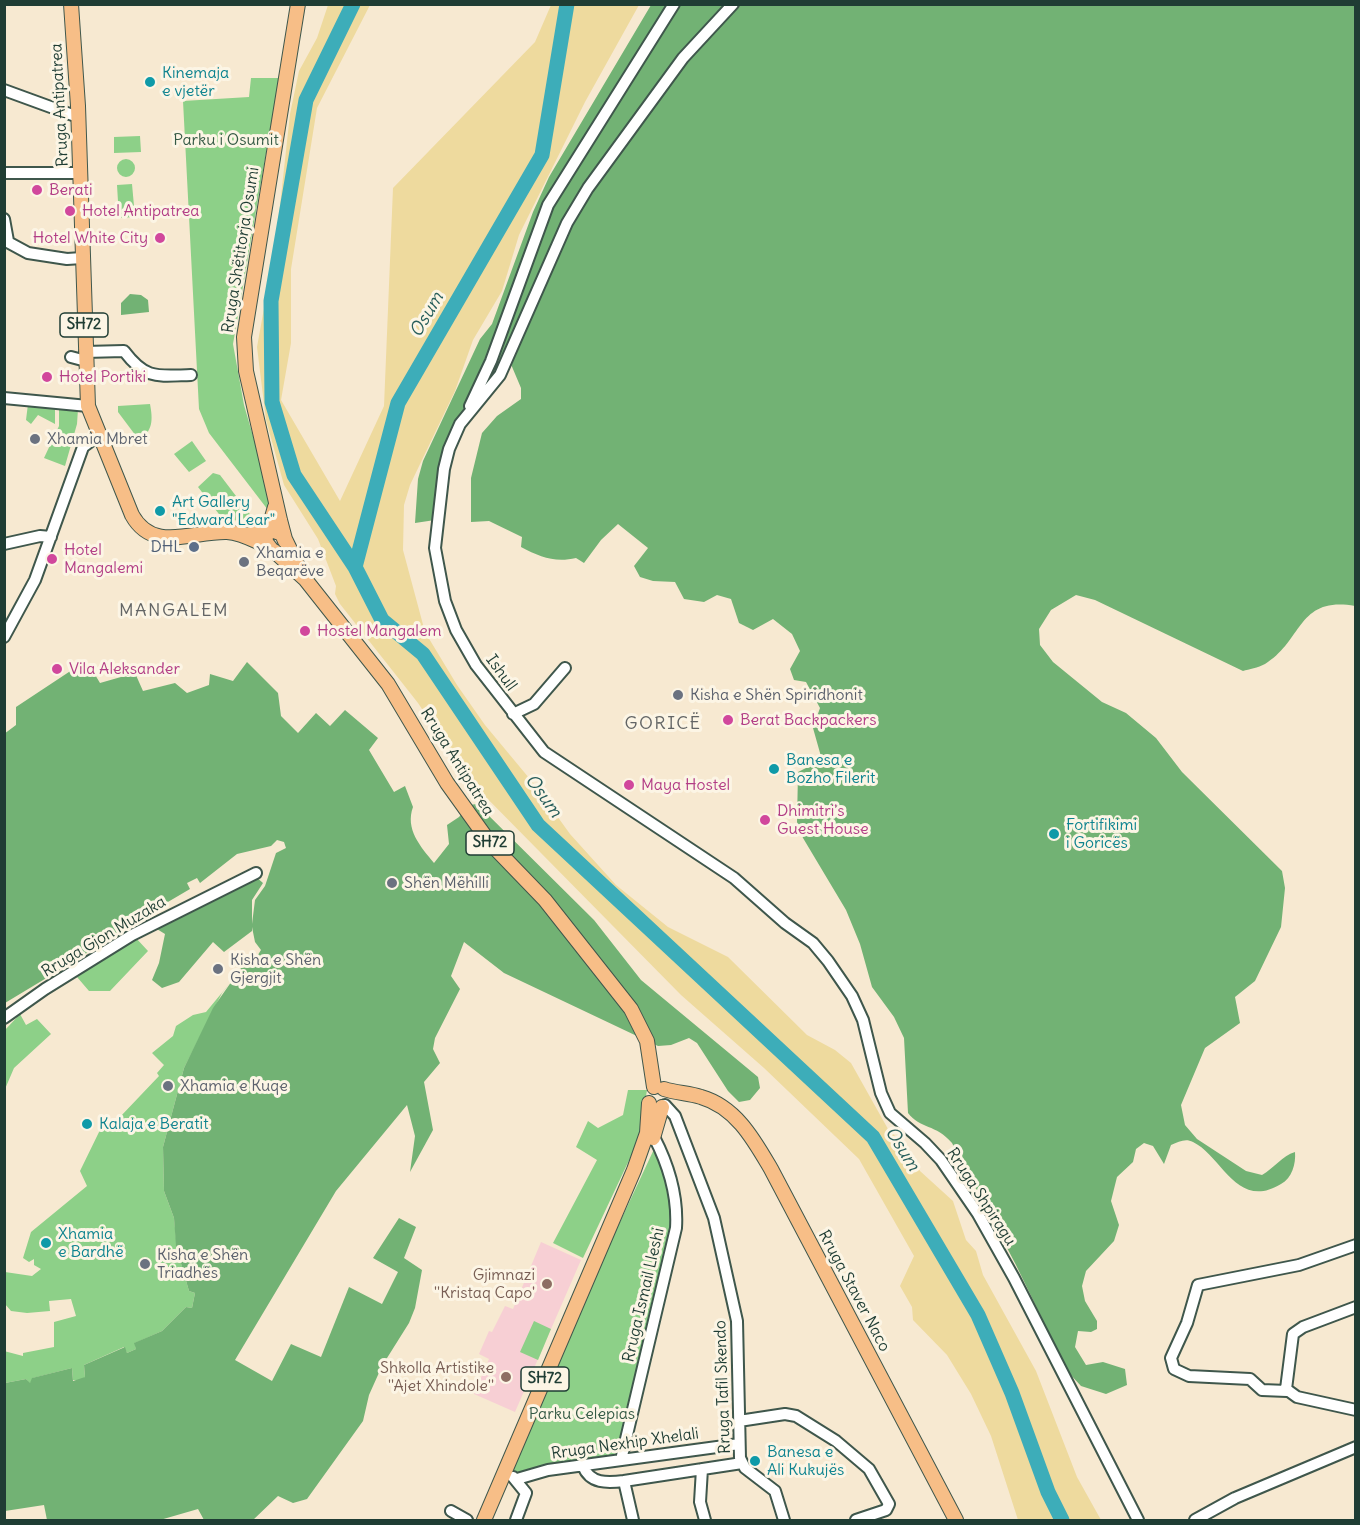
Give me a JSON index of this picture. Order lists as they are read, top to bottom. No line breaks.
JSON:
{"streets":{"main road":["Rruga Antipatrea","Rruga Shëtitorja Osumi","SH72","Rruga Staver Naco"],"street":["Ishull","Rruga Gjon Muzaka","Rruga Shpiragu","Rruga Ismail Lleshi","Rruga Tafil Skendo","Rruga Nexhip Xhelali"]},"crossings":[["Rruga Antipatrea","Rruga Shëtitorja Osumi"],["Rruga Antipatrea","SH72"],["Rruga Antipatrea","Rruga Staver Naco"],["Rruga Antipatrea","Rruga Ismail Lleshi"],["Rruga Antipatrea","Rruga Tafil Skendo"],["Rruga Antipatrea","Rruga Nexhip Xhelali"],["Rruga Shëtitorja Osumi","SH72"],["Ishull","Rruga Shpiragu"],["Rruga Staver Naco","Rruga Tafil Skendo"],["Rruga Ismail Lleshi","Rruga Nexhip Xhelali"],["Rruga Tafil Skendo","Rruga Nexhip Xhelali"]],"districts":["MANGALEM","GORICË"],"water":["Osum"],"parks":["Parku i Osumit","Parku Celepias"],"places":["Kinemaja e vjetër","Berati","Hotel Antipatrea","Hotel White City","Hotel Portiki","Xhamia Mbret","Art Gallery \"Edward Lear\"","DHL","Hotel Mangalemi","Xhamia e Beqarëve","Hostel Mangalem","Vila Aleksander","Kisha e Shën Spiridhonit","Berat Backpackers","Banesa e Bozho Filerit","Maya Hostel","Dhimitri's Guest House","Fortifikimi i Goricës","Shën Mëhilli","Kisha e Shën Gjergjit","Xhamia e Kuqe","Kalaja e Beratit","Xhamia e Bardhë","Kisha e Shën Triadhës","Gjimnazi ''Kristaq Capo'","Shkolla Artistike ''Ajet Xhindole''","Banesa e Ali Kukujës"]}
